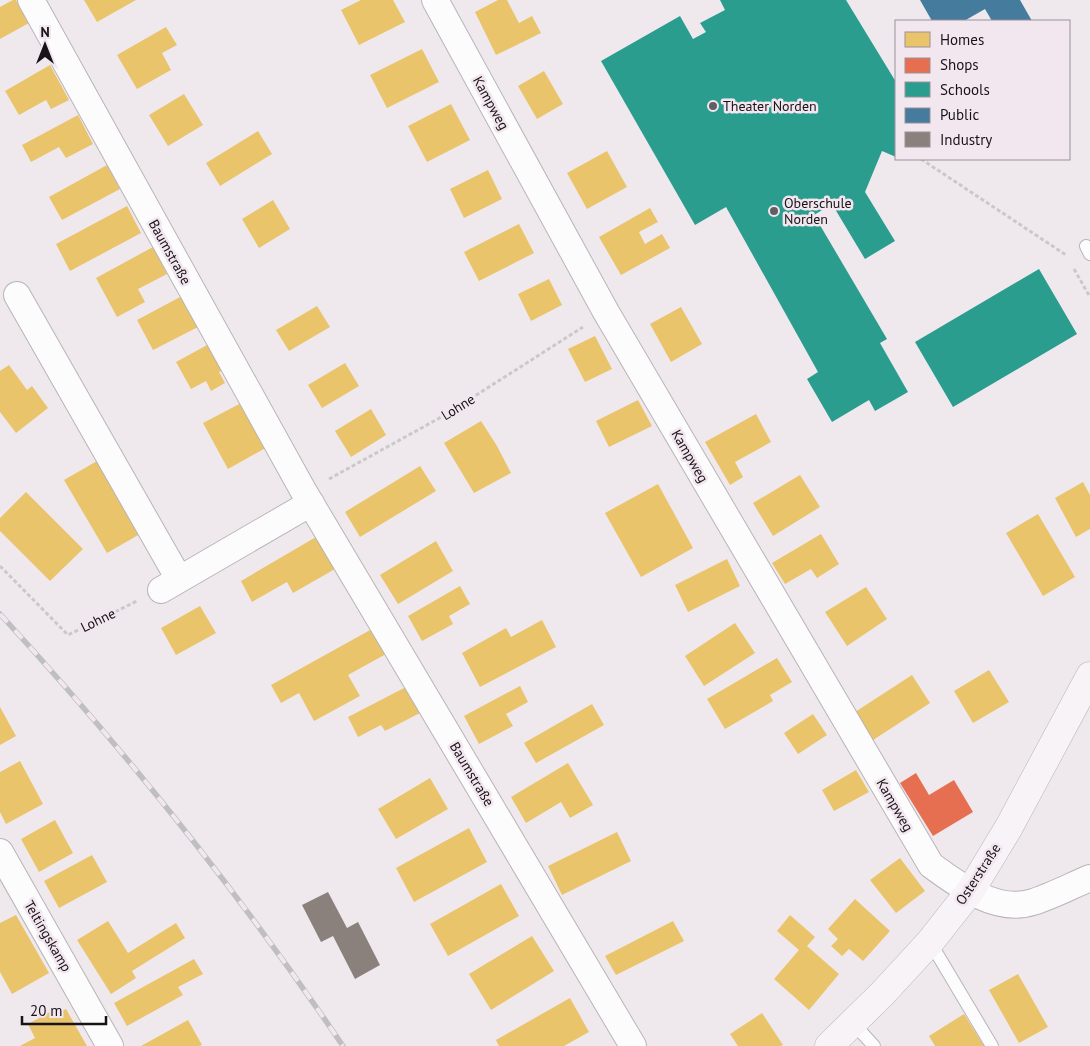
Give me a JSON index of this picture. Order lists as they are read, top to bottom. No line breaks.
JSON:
{"streets":{"street":["Kampweg","Baumstraße","Osterstraße","Teltingskamp"],"path":["Lohne"]},"crossings":[["Kampweg","Lohne"],["Kampweg","Osterstraße"],["Baumstraße","Lohne"]],"places":["Theater Norden","Oberschule Norden"],"legend":["Homes","Shops","Schools","Public","Industry"],"scale_bar":"20 m","north":"top"}
